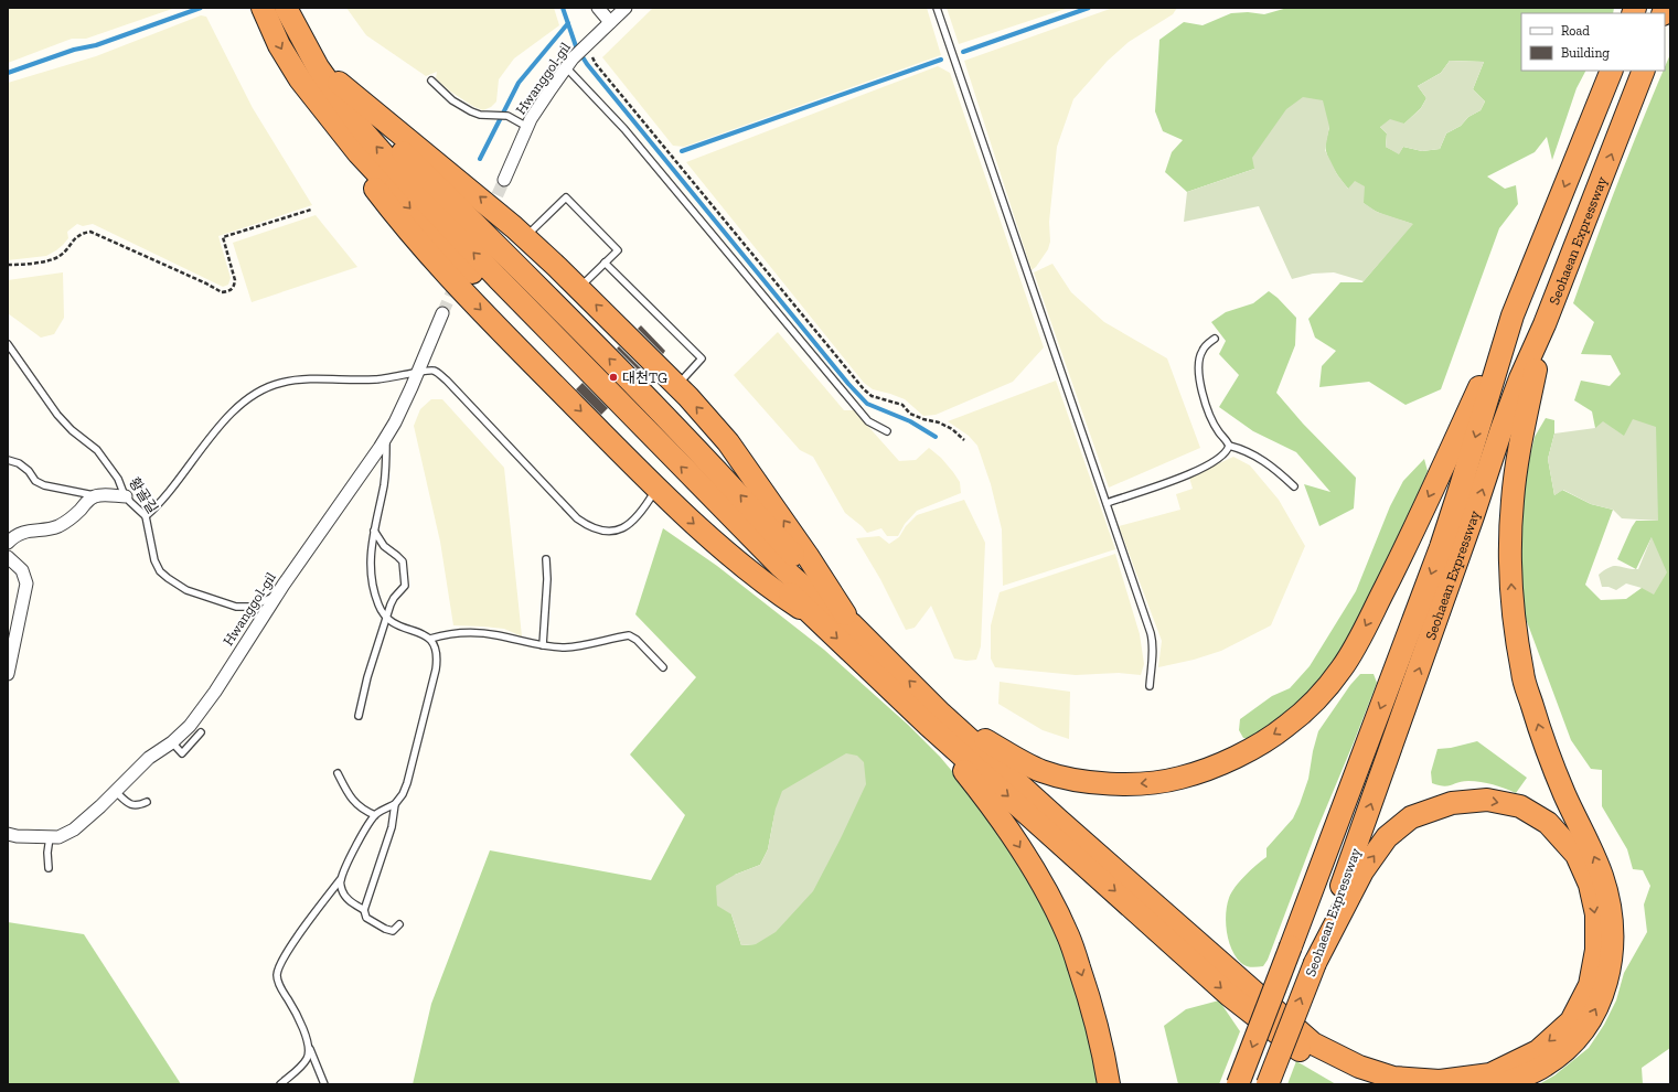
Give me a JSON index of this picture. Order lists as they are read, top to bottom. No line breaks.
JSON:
{"streets":{"highway":["Seohaean Expressway"],"street":["Hwanggol-gil"],"lane":["황골길"]},"crossings":[["Hwanggol-gil","황골길"]],"places":["대천TG"],"legend":["Road","Building"]}
